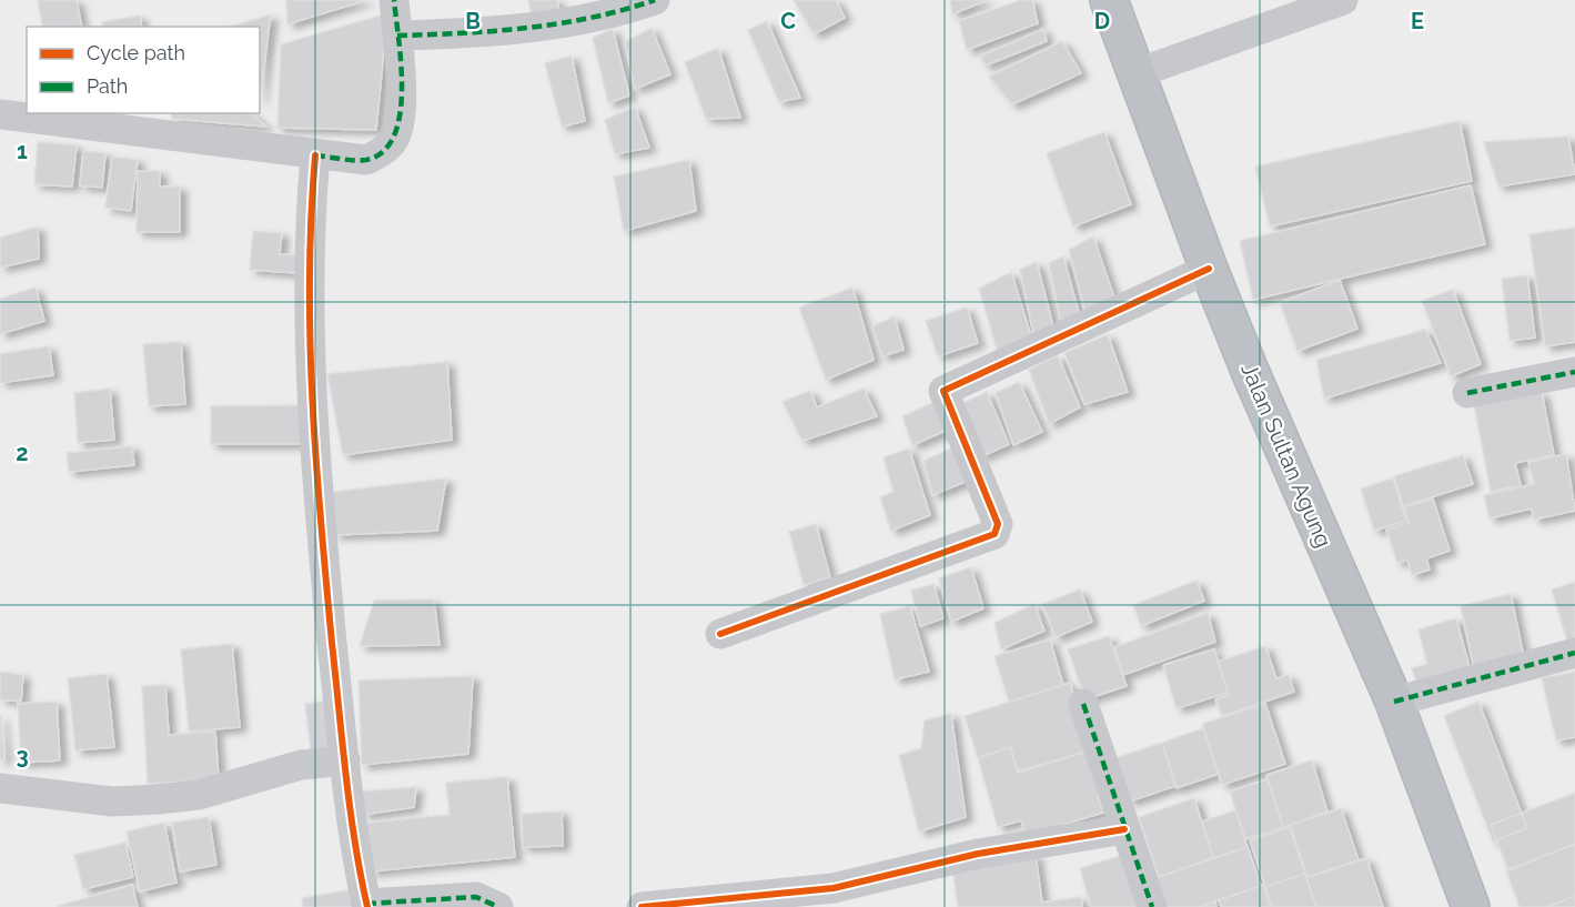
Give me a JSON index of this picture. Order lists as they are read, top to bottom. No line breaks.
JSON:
{"streets":{"highway":["Jalan Sultan Agung"]},"legend":["Cycle path","Path"],"grid":{"columns":["B","C","D","E"],"rows":["1","2","3"]}}
